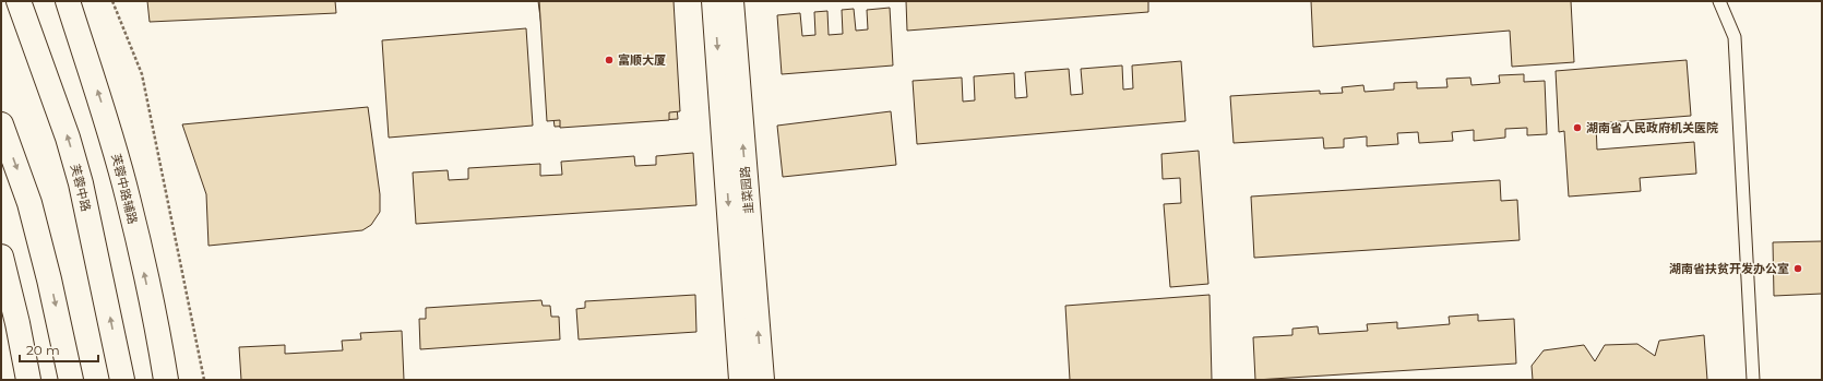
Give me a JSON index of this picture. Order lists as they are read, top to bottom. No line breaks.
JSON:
{"streets":{"street":["芙蓉中路","芙蓉中路辅路","韭菜园路"]},"places":["富顺大厦","湖南省人民政府机关医院","湖南省扶贫开发办公室"],"scale_bar":"20 m"}
